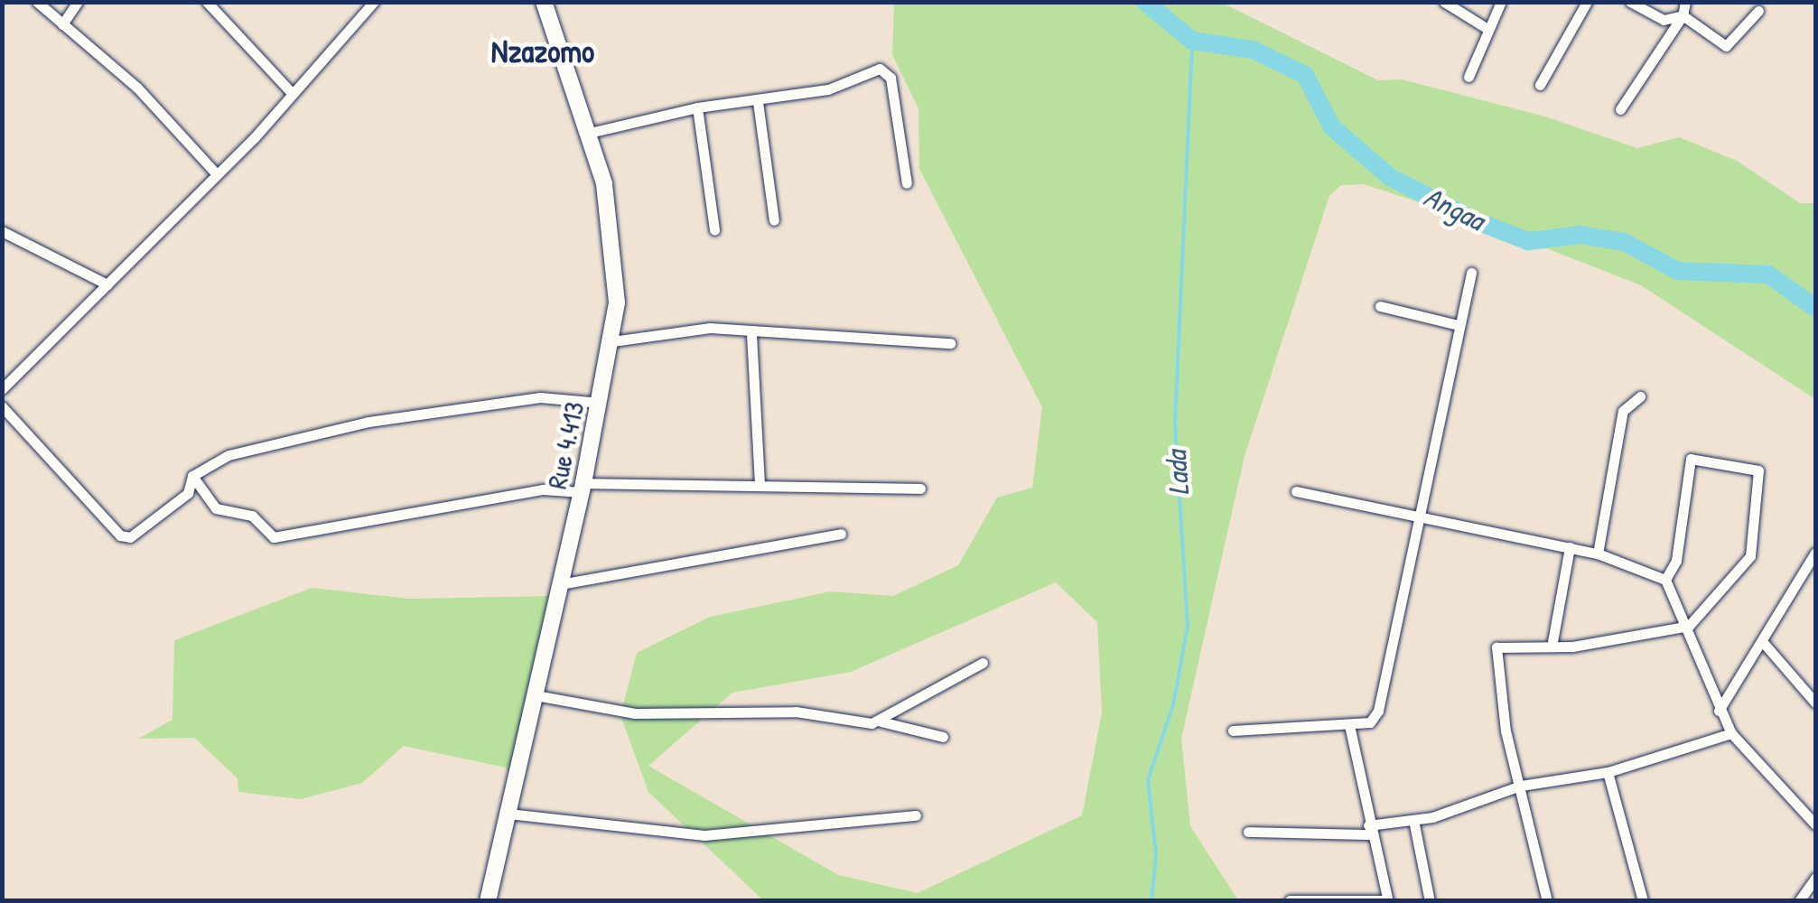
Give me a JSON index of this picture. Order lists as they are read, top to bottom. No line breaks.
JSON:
{"streets":{"street":["Rue 4.413"]},"districts":["Nzazomo"],"water":["Angaa","Lada"]}
